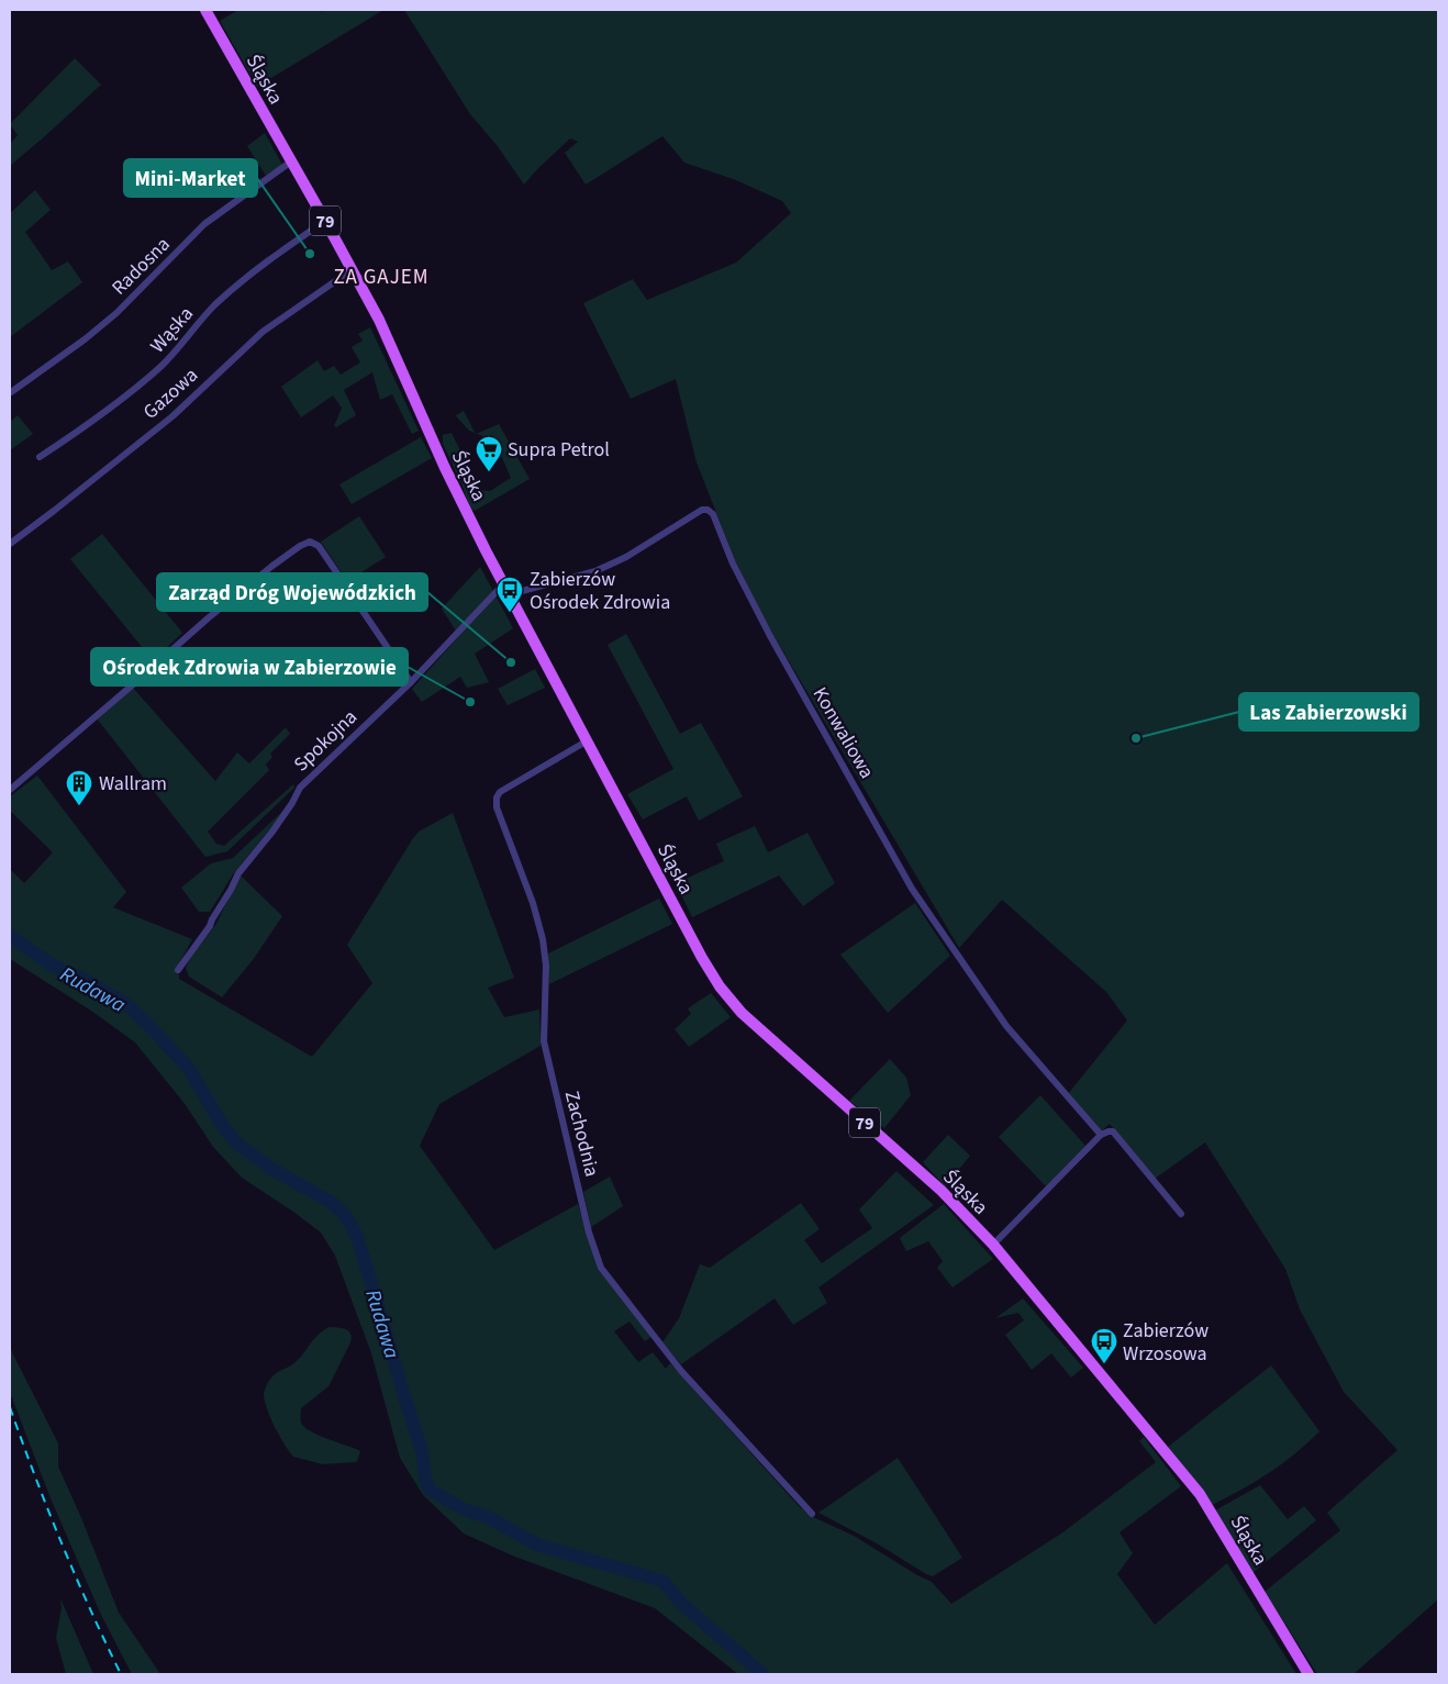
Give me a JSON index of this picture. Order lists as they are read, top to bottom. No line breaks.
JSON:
{"streets":{"main road":["Śląska","79"],"street":["Radosna","Wąska","Gazowa","Konwaliowa","Spokojna","Zachodnia"]},"crossings":[["Śląska","Radosna"],["Śląska","Wąska"],["Śląska","Gazowa"],["Śląska","Konwaliowa"],["Śląska","Spokojna"],["Śląska","Zachodnia"]],"districts":["ZA GAJEM"],"water":["Rudawa"],"places":{"other":["Mini-Market","Zarząd Dróg Wojewódzkich","Ośrodek Zdrowia w Zabierzowie","Las Zabierzowski"],"supermarket":["Supra Petrol"],"bus stop":["Zabierzów Ośrodek Zdrowia","Zabierzów Wrzosowa"],"building":["Wallram"]}}
